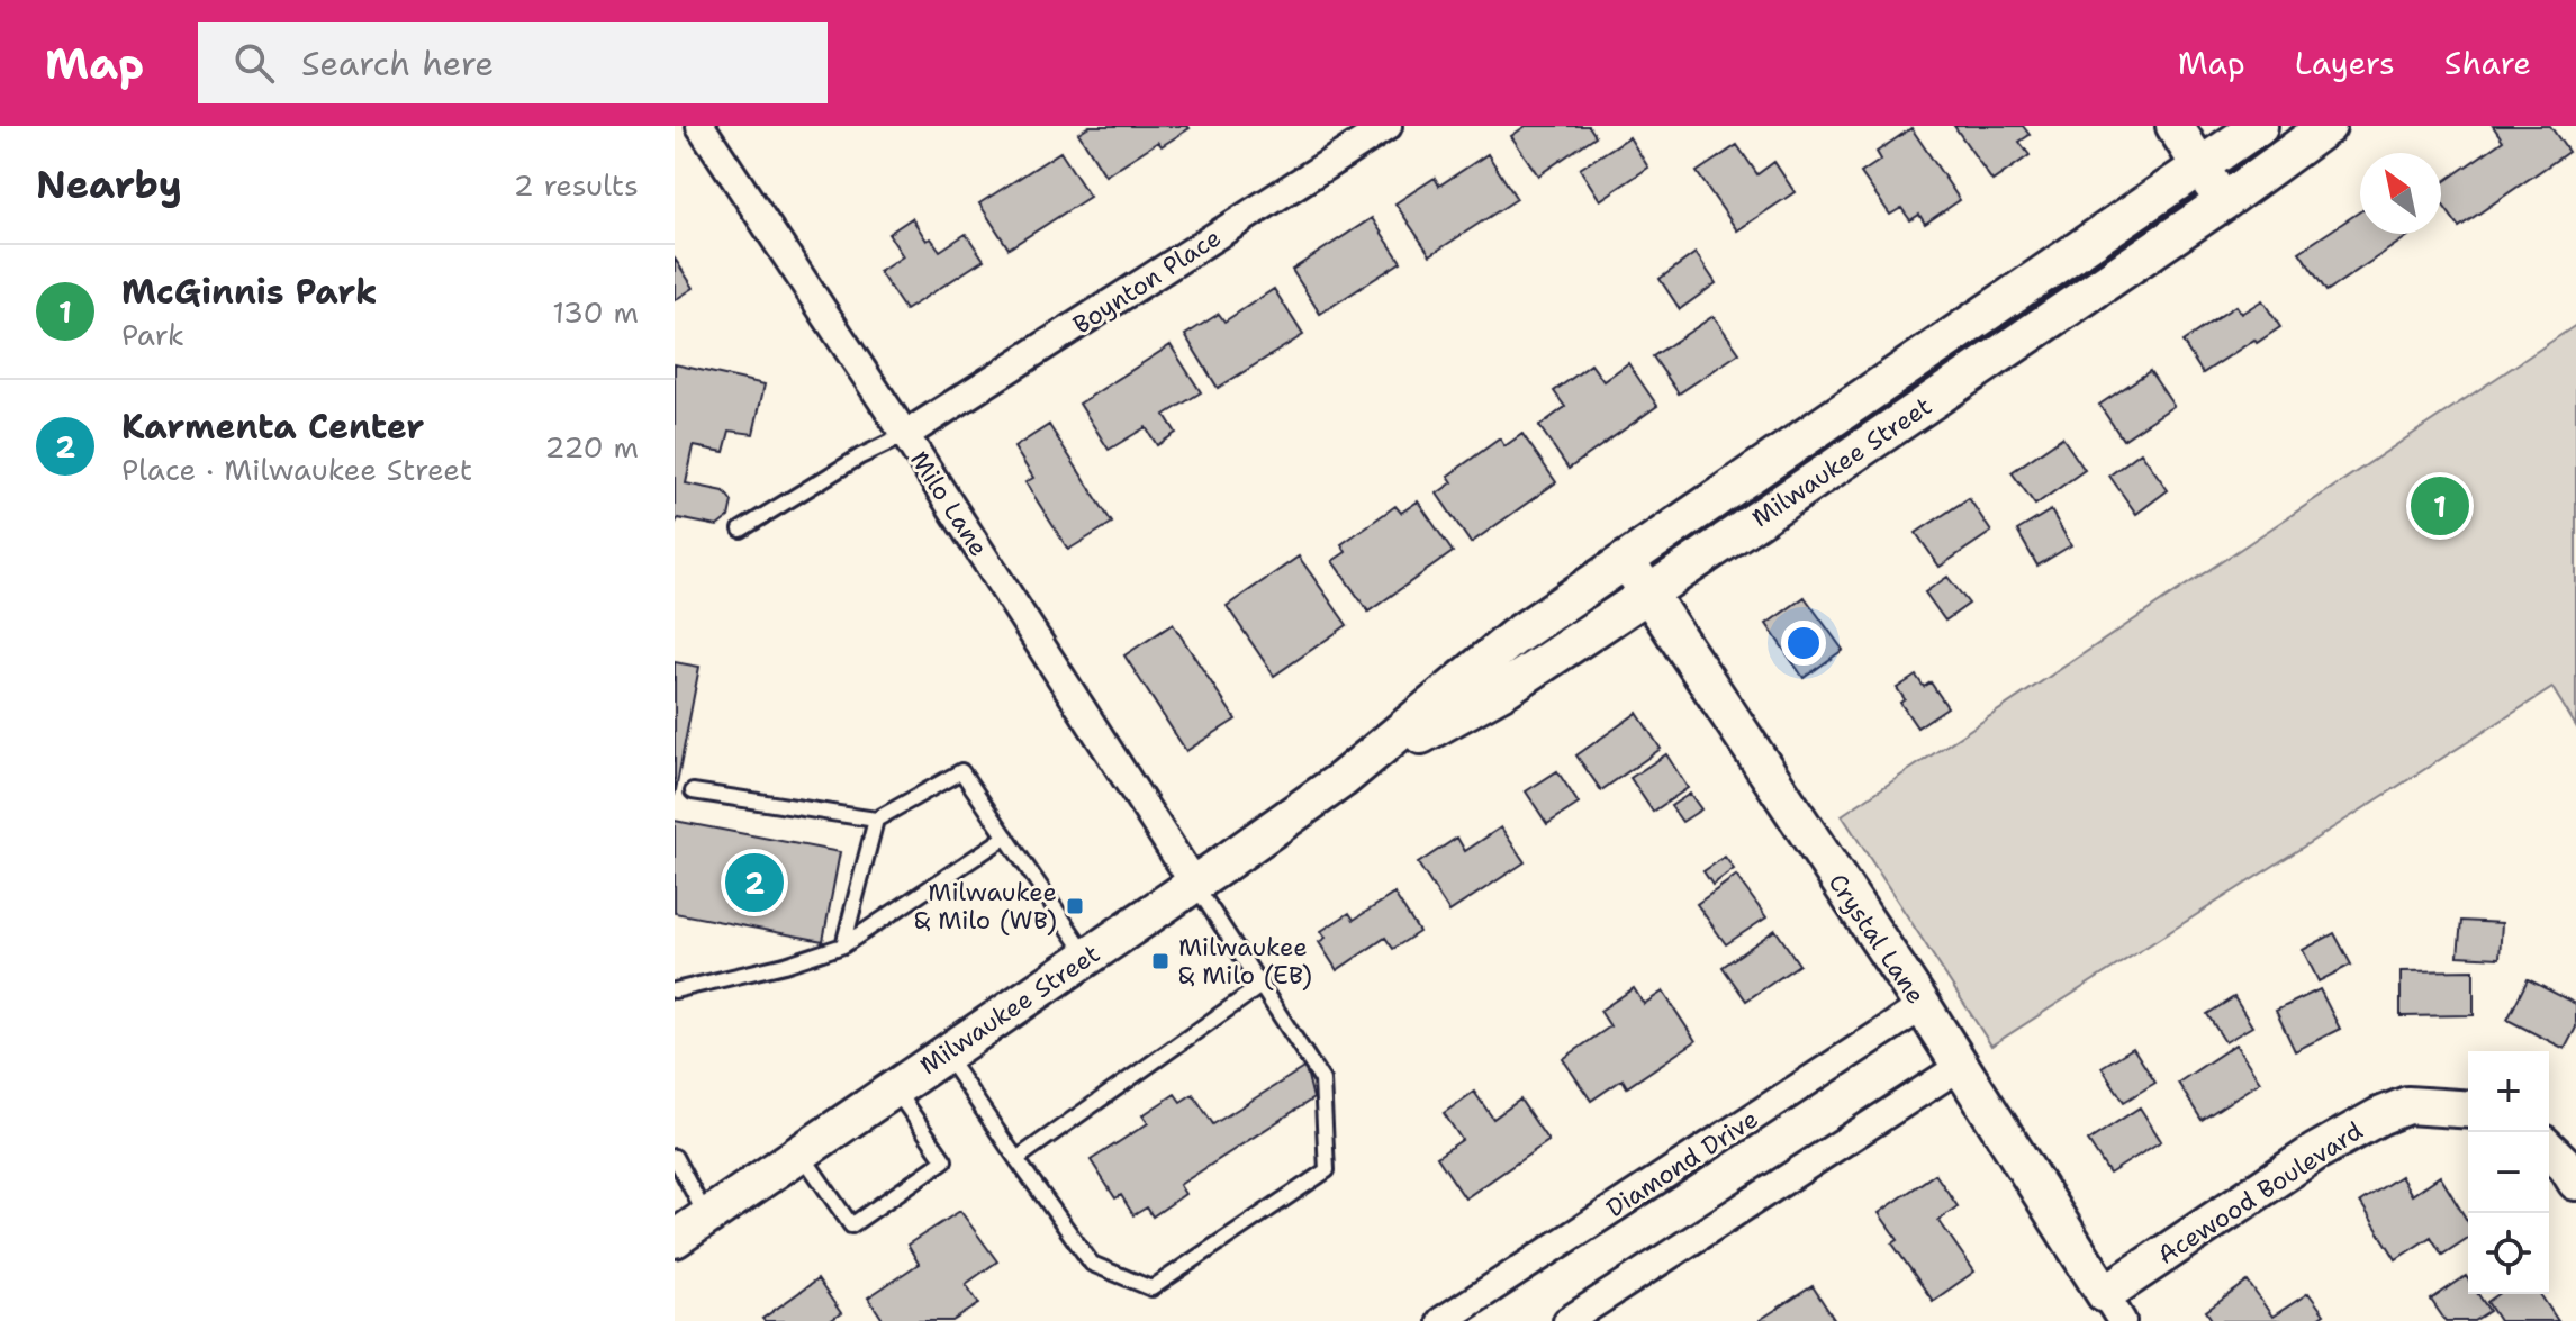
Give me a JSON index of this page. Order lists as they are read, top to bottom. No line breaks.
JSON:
{"streets":{"street":["Boynton Place","Milwaukee Street","Milo Lane","Crystal Lane","Diamond Drive","Acewood Boulevard"]},"crossings":[["Boynton Place","Milo Lane"],["Milwaukee Street","Milo Lane"],["Milwaukee Street","Crystal Lane"],["Crystal Lane","Diamond Drive"],["Crystal Lane","Acewood Boulevard"]],"places":{"transit":["Milwaukee & Milo (WB)","Milwaukee & Milo (EB)"]},"north":"top left","page":{"header":"Map","search":"Search here","nav":["Map","Layers","Share"],"heading":["Nearby","2 results"],"list":[{"mark":"1","name":"McGinnis Park","note":"Park","value":"130 m"},{"mark":"2","name":"Karmenta Center","note":"Place · Milwaukee Street","value":"220 m"}],"pins":["1","2"],"map_buttons":["+","−"]}}
